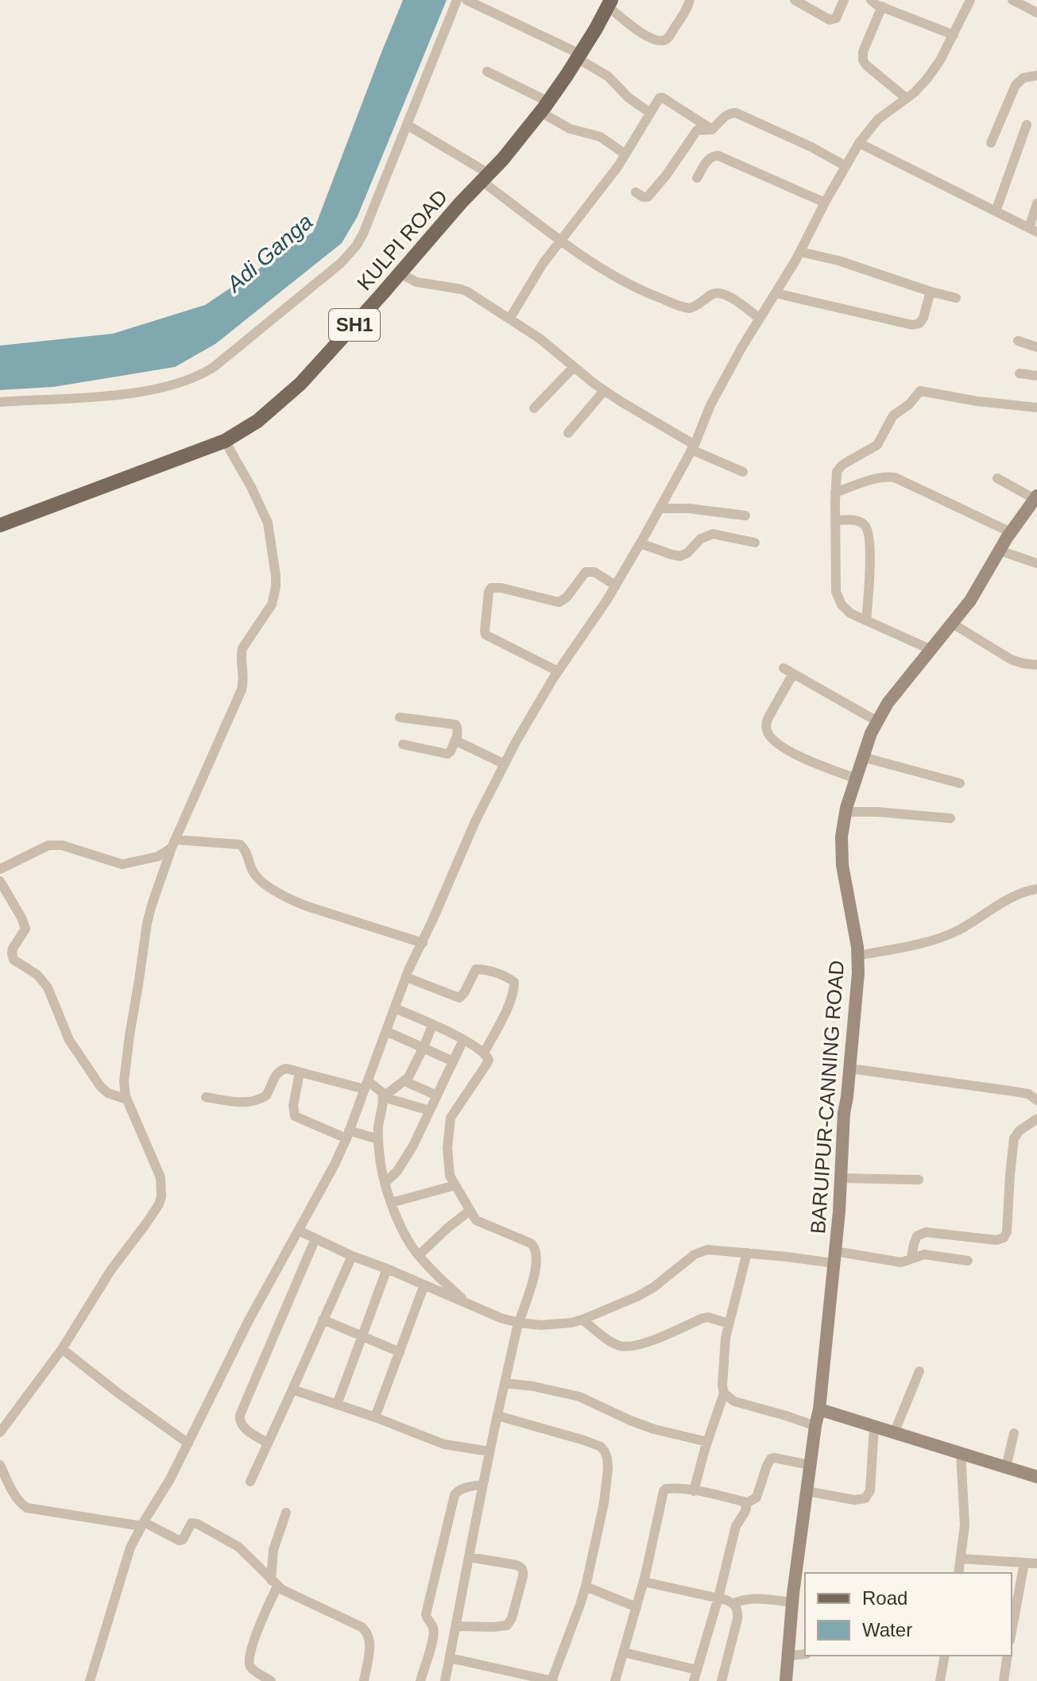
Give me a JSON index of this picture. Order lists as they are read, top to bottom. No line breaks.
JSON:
{"streets":{"main road":["KULPI ROAD","SH1","BARUIPUR-CANNING ROAD"]},"water":["Adi Ganga"],"legend":["Road","Water"]}
